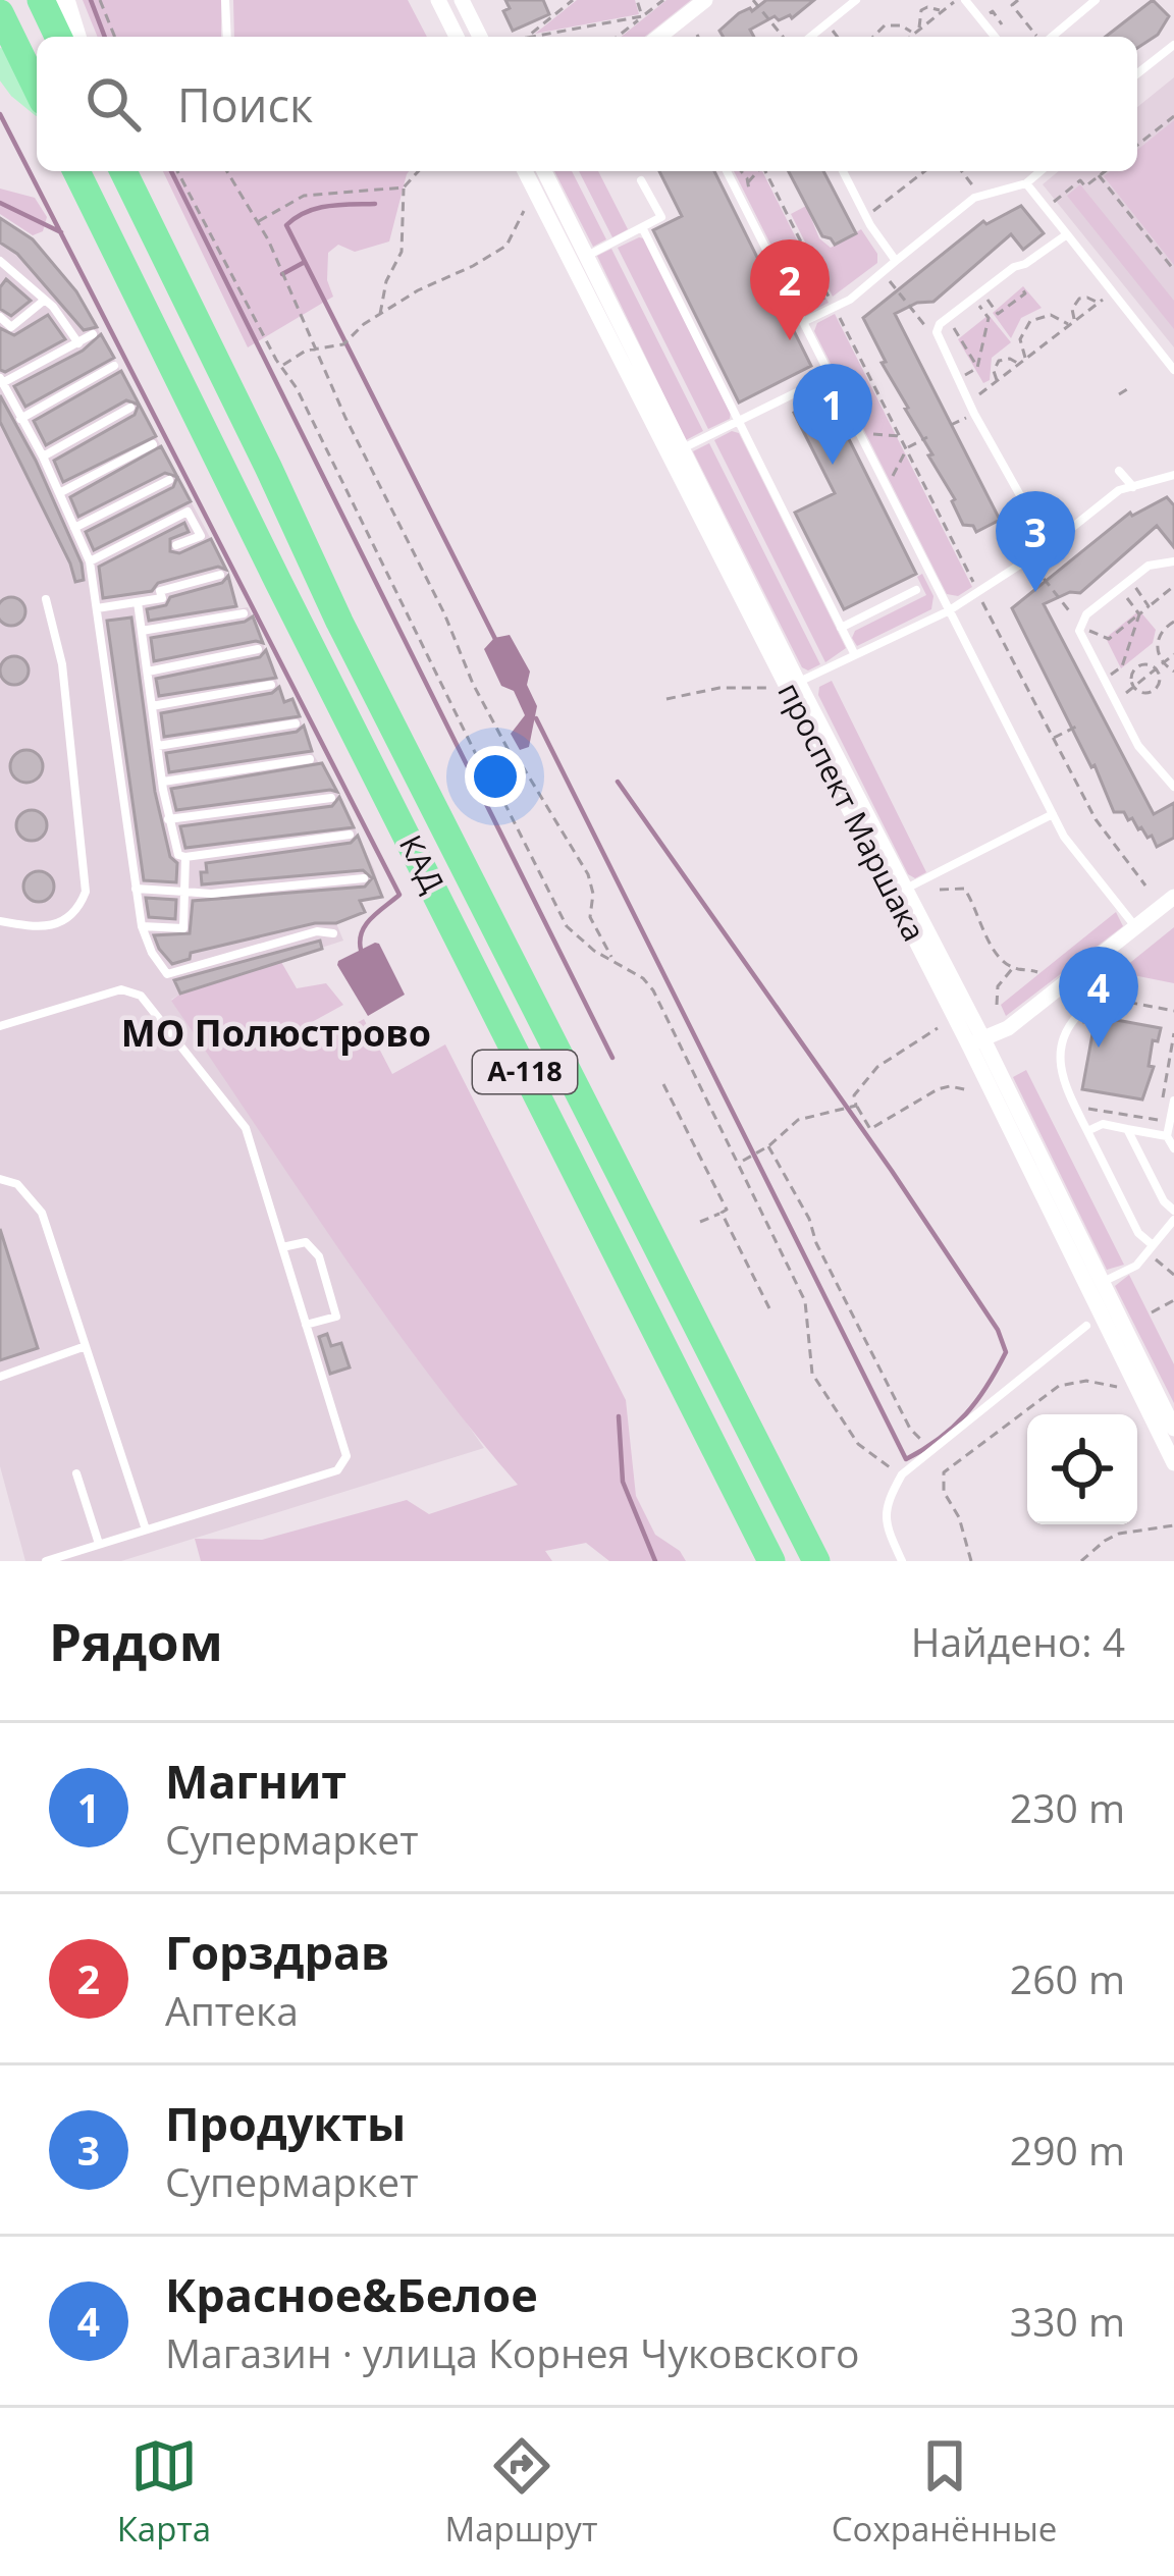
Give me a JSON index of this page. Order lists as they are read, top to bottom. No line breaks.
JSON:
{"streets":{"highway":["КАД","А-118"],"street":["проспект Маршака"]},"districts":["МО Полюстрово"],"page":{"search":"Поиск","pins":["2","1","3","4"],"heading":["Рядом","Найдено: 4"],"list":[{"mark":"1","name":"Магнит","note":"Супермаркет","value":"230 m"},{"mark":"2","name":"Горздрав","note":"Аптека","value":"260 m"},{"mark":"3","name":"Продукты","note":"Супермаркет","value":"290 m"},{"mark":"4","name":"Красное&Белое","note":"Магазин · улица Корнея Чуковского","value":"330 m"}],"nav":["Карта","Маршрут","Сохранённые"]}}
